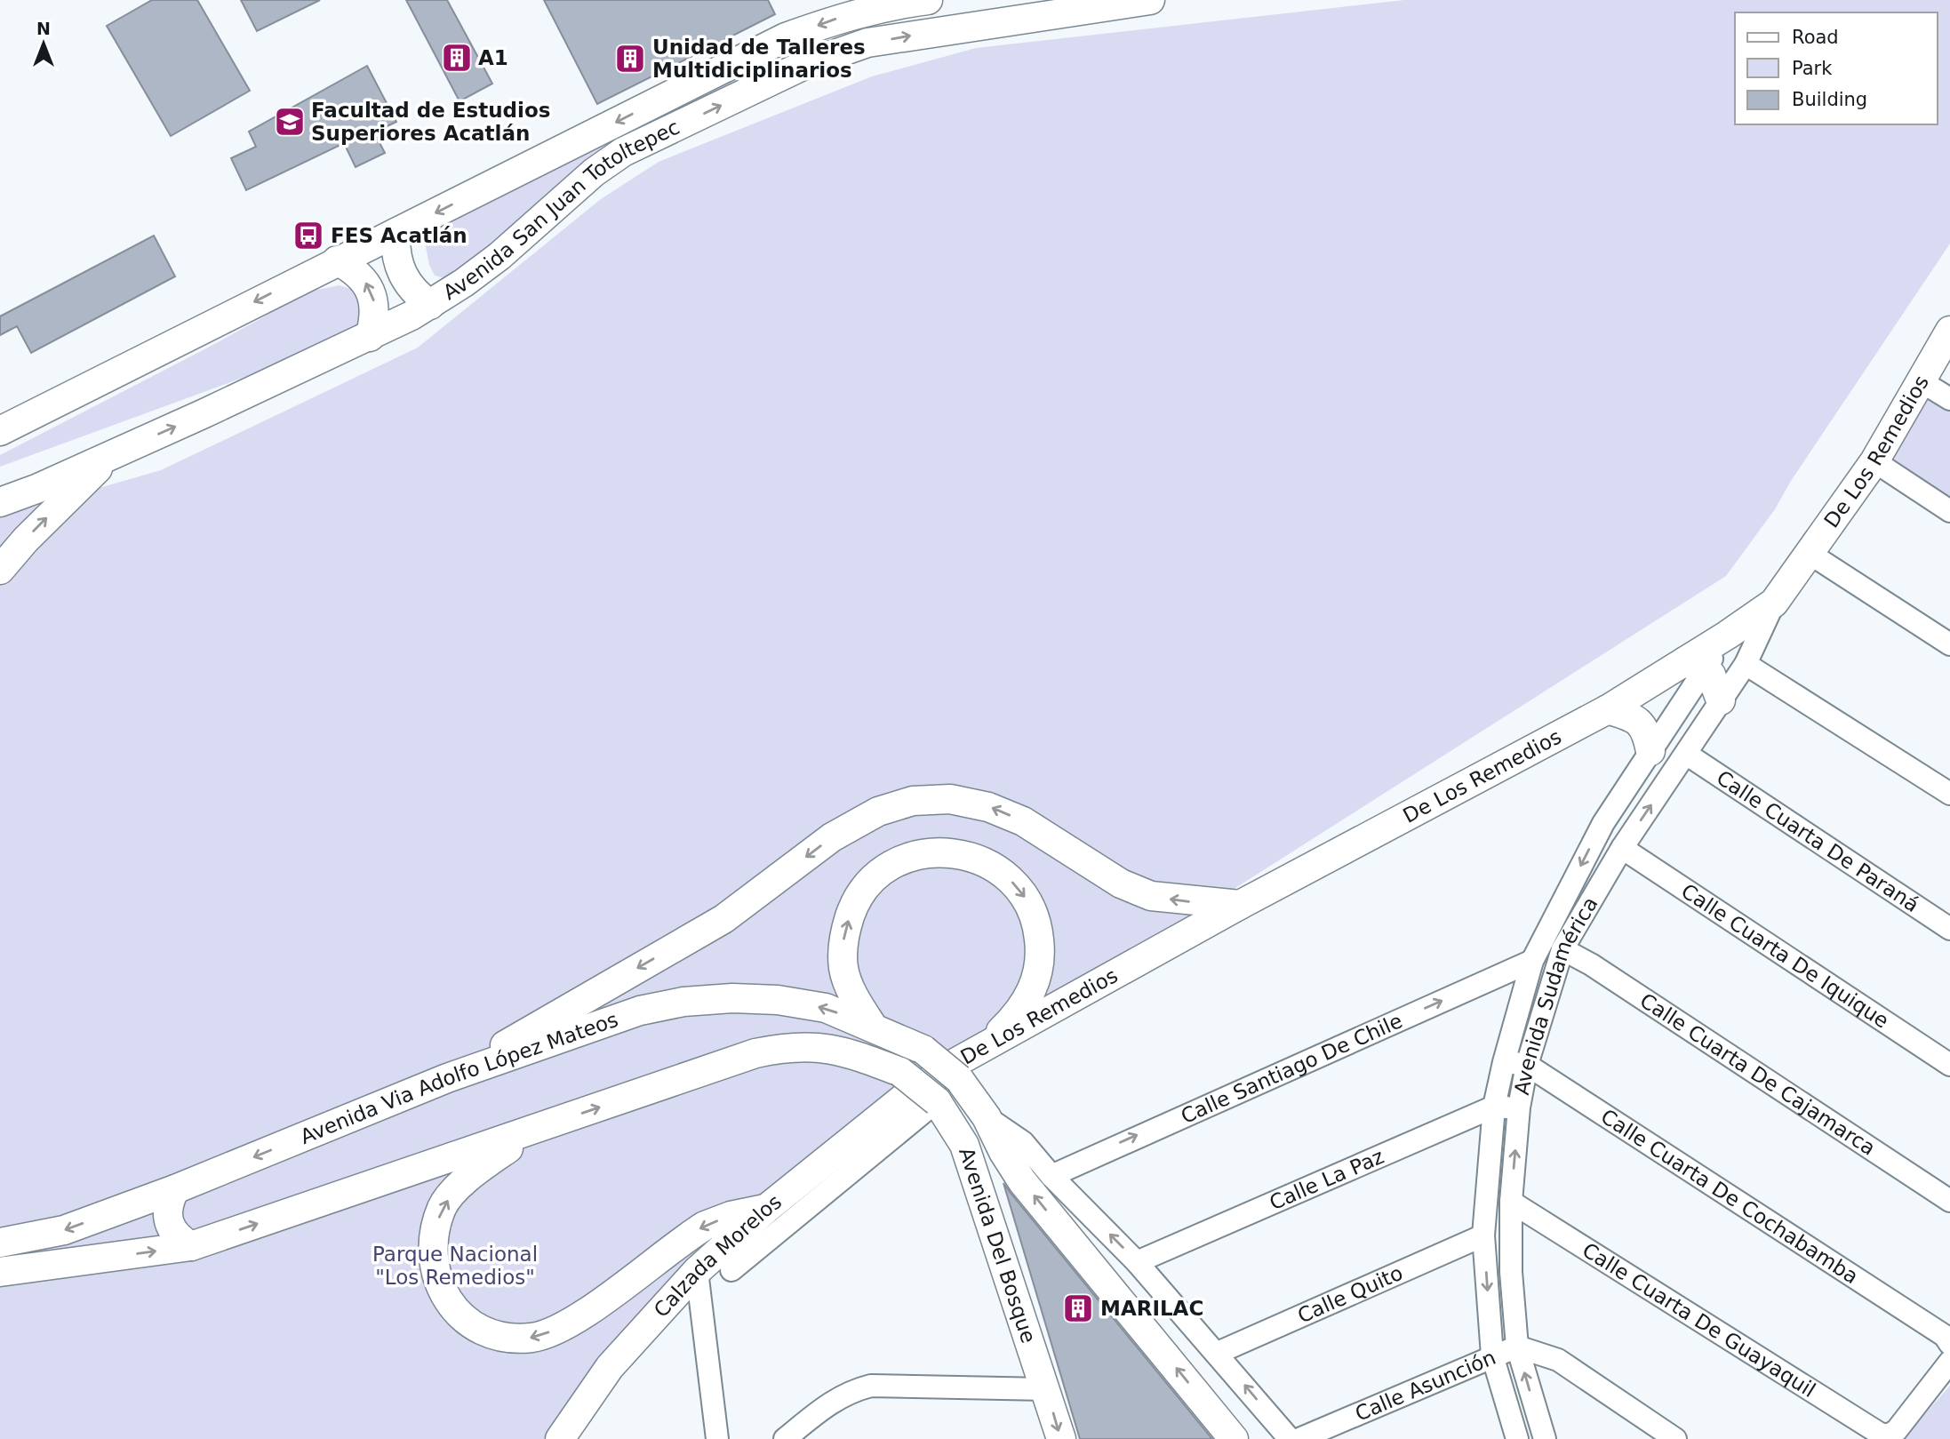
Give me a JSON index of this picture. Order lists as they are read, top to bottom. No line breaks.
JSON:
{"streets":{"main road":["Avenida San Juan Totoltepec","De Los Remedios","Avenida Via Adolfo López Mateos","Avenida Del Bosque","Calzada Morelos"],"street":["Calle Cuarta De Paraná","Calle Cuarta De Iquique","Avenida Sudamérica","Calle Santiago De Chile","Calle Cuarta De Cajamarca","Calle La Paz","Calle Cuarta De Cochabamba","Calle Quito","Calle Cuarta De Guayaquil","Calle Asunción"]},"crossings":[["De Los Remedios","Avenida Sudamérica"],["De Los Remedios","Avenida Del Bosque"],["De Los Remedios","Calzada Morelos"],["Calle Cuarta De Paraná","Avenida Sudamérica"],["Calle Cuarta De Iquique","Avenida Sudamérica"],["Avenida Sudamérica","Calle Santiago De Chile"],["Avenida Sudamérica","Calle Cuarta De Cajamarca"],["Avenida Sudamérica","Calle La Paz"],["Avenida Sudamérica","Calle Cuarta De Cochabamba"],["Avenida Sudamérica","Calle Quito"],["Avenida Sudamérica","Calle Cuarta De Guayaquil"],["Avenida Sudamérica","Calle Asunción"],["Avenida Del Bosque","Calzada Morelos"]],"one_way":["Calle Santiago De Chile"],"parks":["Parque Nacional \"Los Remedios\""],"places":{"building":["A1","Unidad de Talleres Multidiciplinarios","MARILAC"],"school or university":["Facultad de Estudios Superiores Acatlán"],"bus stop":["FES Acatlán"]},"legend":["Road","Park","Building"],"north":"top"}
